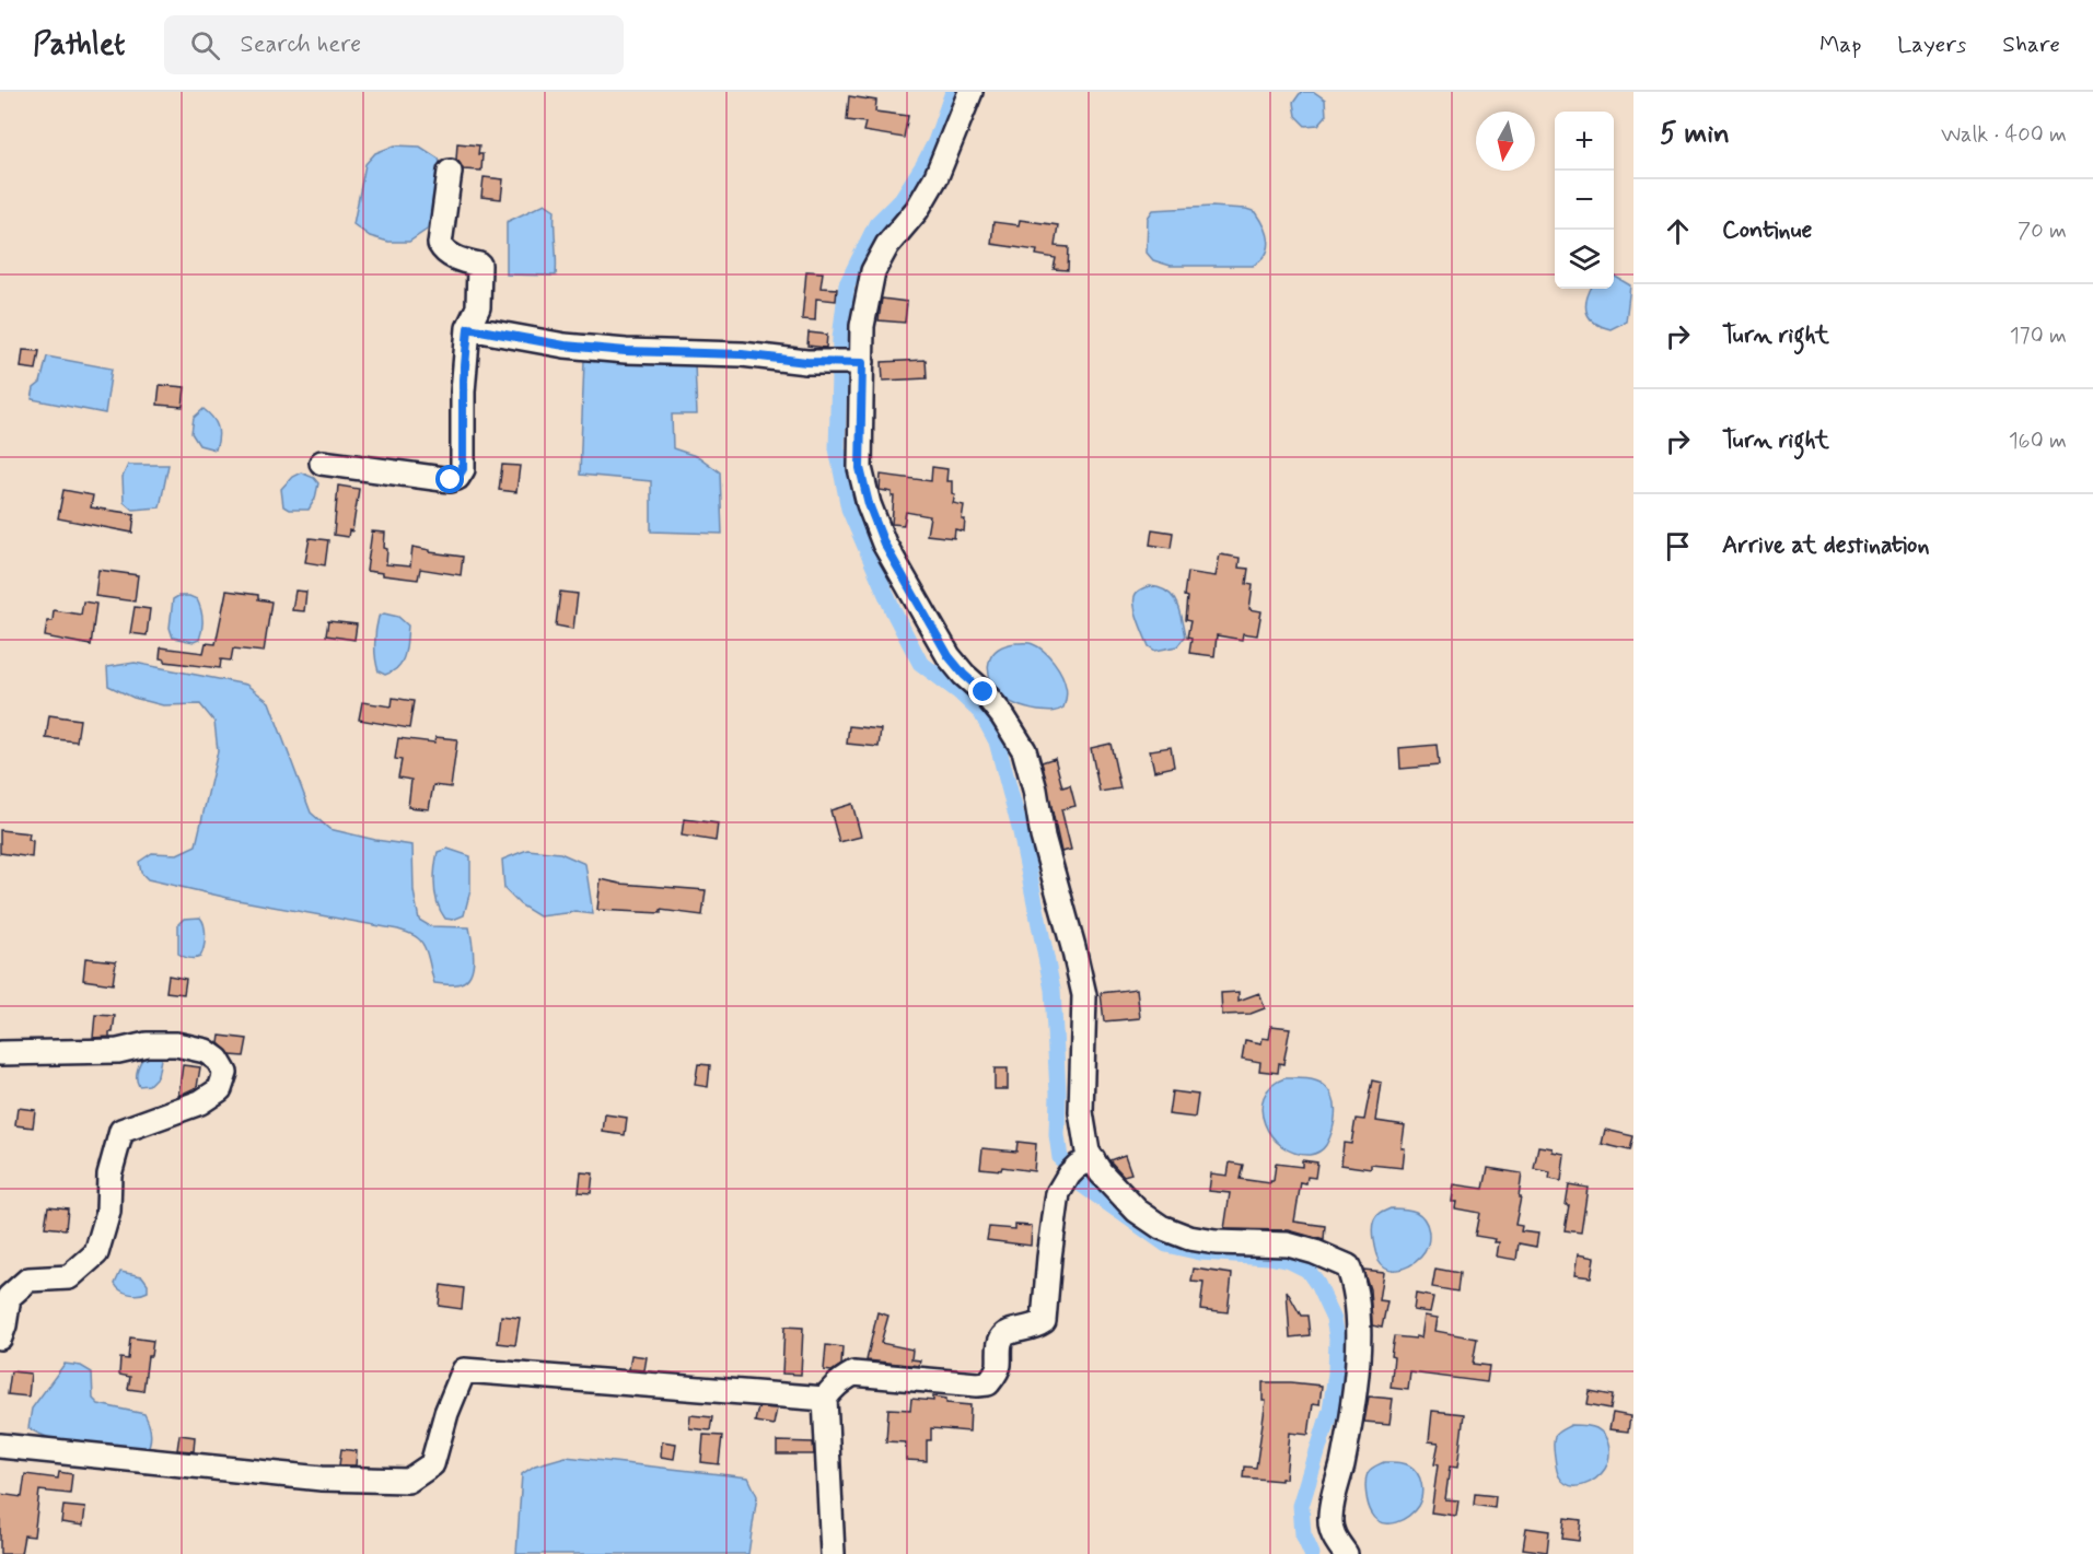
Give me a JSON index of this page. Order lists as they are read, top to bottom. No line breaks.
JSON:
{"north":"bottom","page":{"header":"Pathlet","search":"Search here","nav":["Map","Layers","Share"],"heading":["5 min","Walk · 400 m"],"map_buttons":["+","−"],"list":[["Continue","70 m"],["Turn right","170 m"],["Turn right","160 m"],"Arrive at destination"]}}
